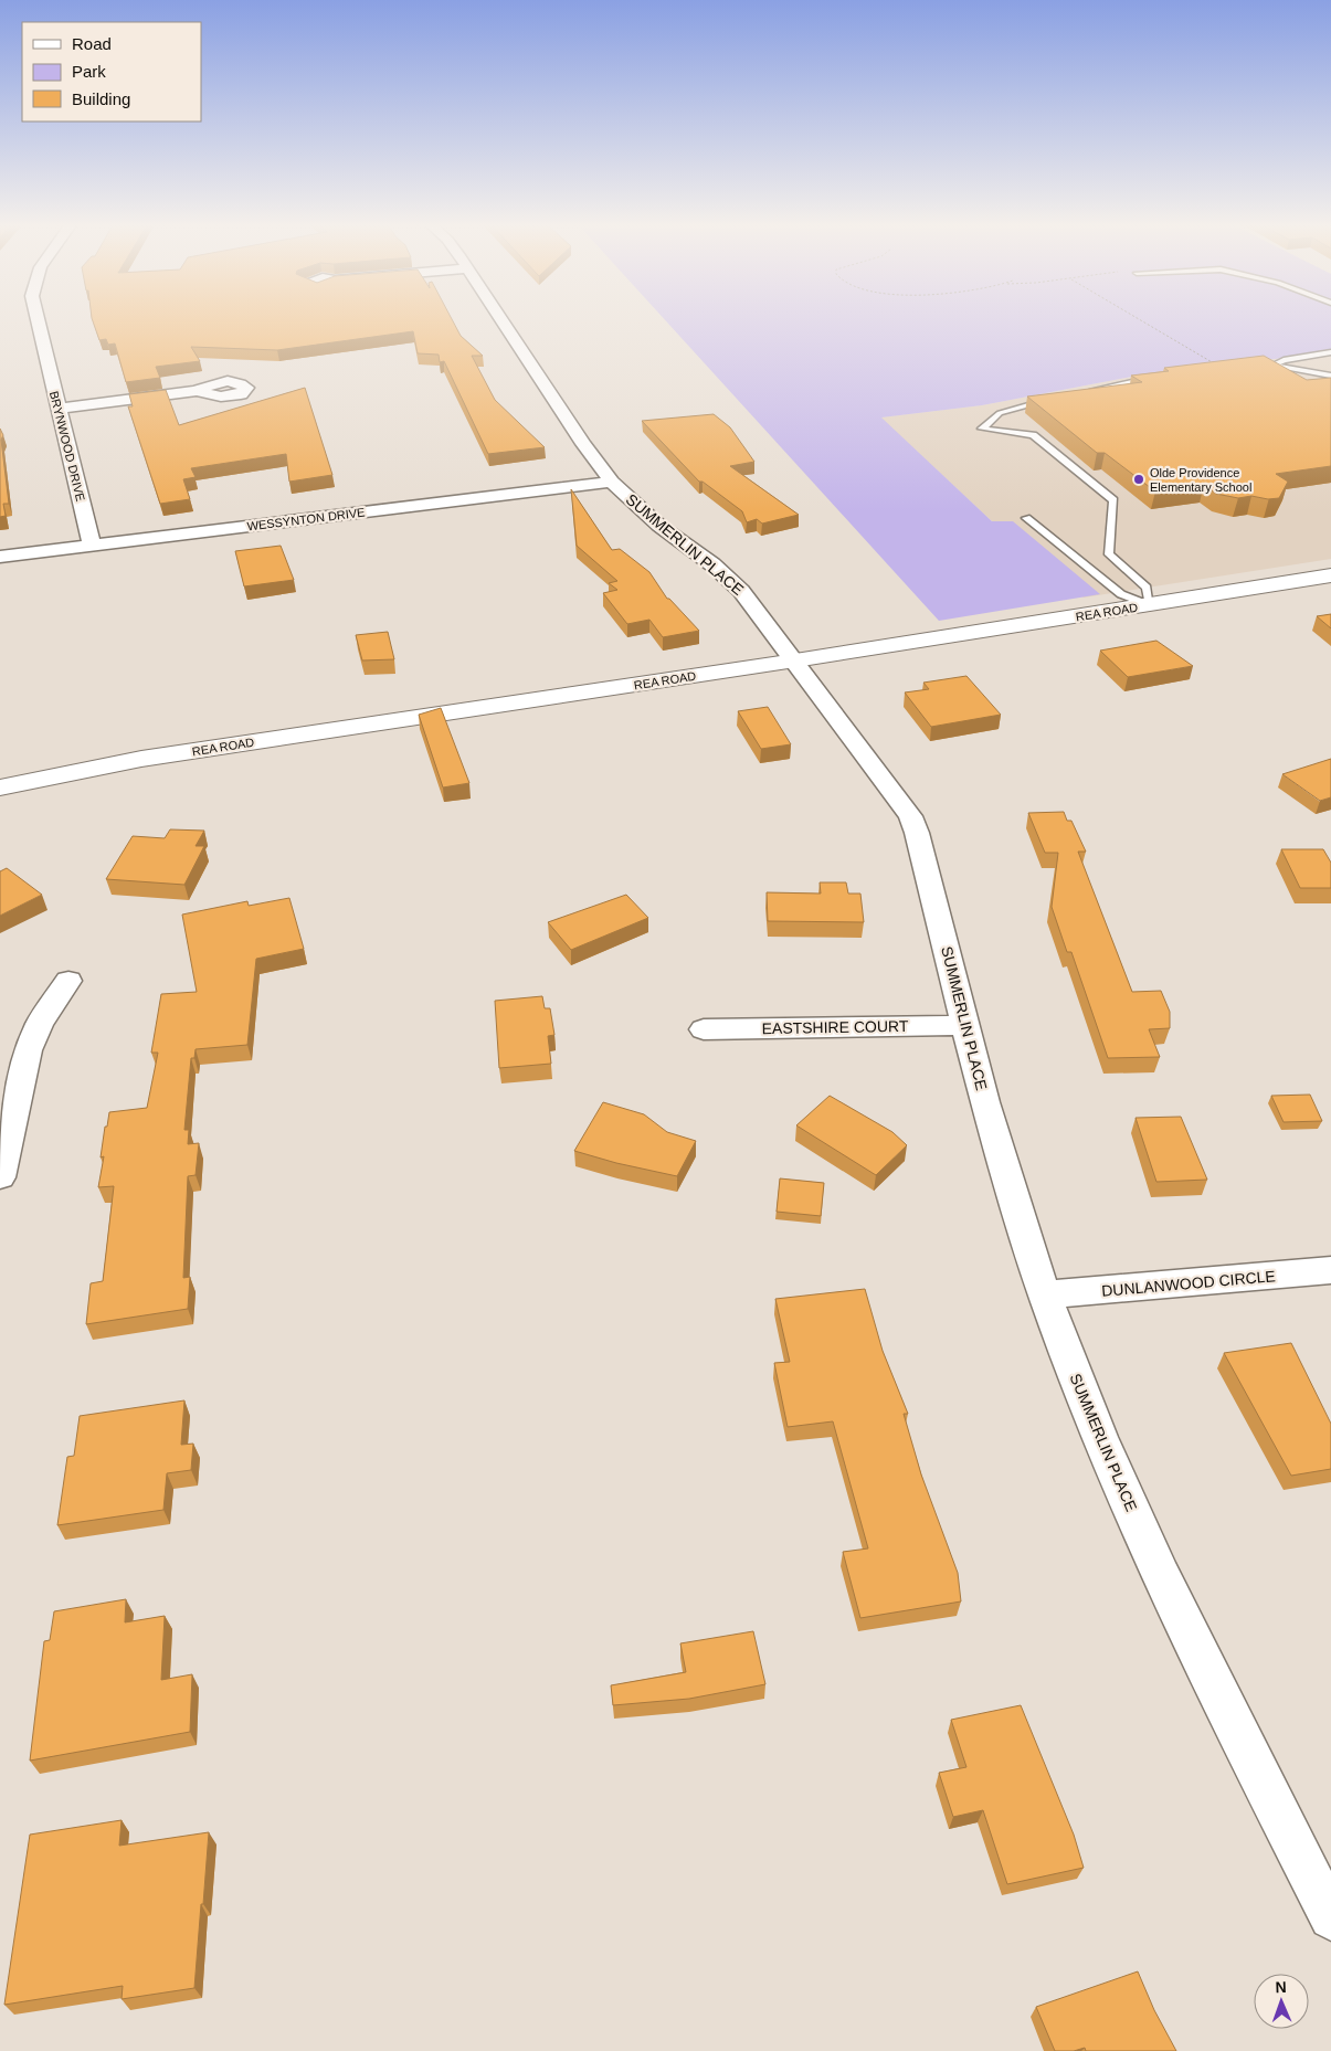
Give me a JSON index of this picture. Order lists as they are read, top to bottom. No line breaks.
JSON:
{"streets":{"main road":["REA ROAD"],"street":["BRYNWOOD DRIVE","WESSYNTON DRIVE","SUMMERLIN PLACE","EASTSHIRE COURT","DUNLANWOOD CIRCLE"]},"crossings":[["BRYNWOOD DRIVE","WESSYNTON DRIVE"],["WESSYNTON DRIVE","SUMMERLIN PLACE"],["SUMMERLIN PLACE","REA ROAD"],["SUMMERLIN PLACE","EASTSHIRE COURT"],["SUMMERLIN PLACE","DUNLANWOOD CIRCLE"]],"places":["Olde Providence Elementary School"],"legend":["Road","Park","Building"],"north":"top"}
